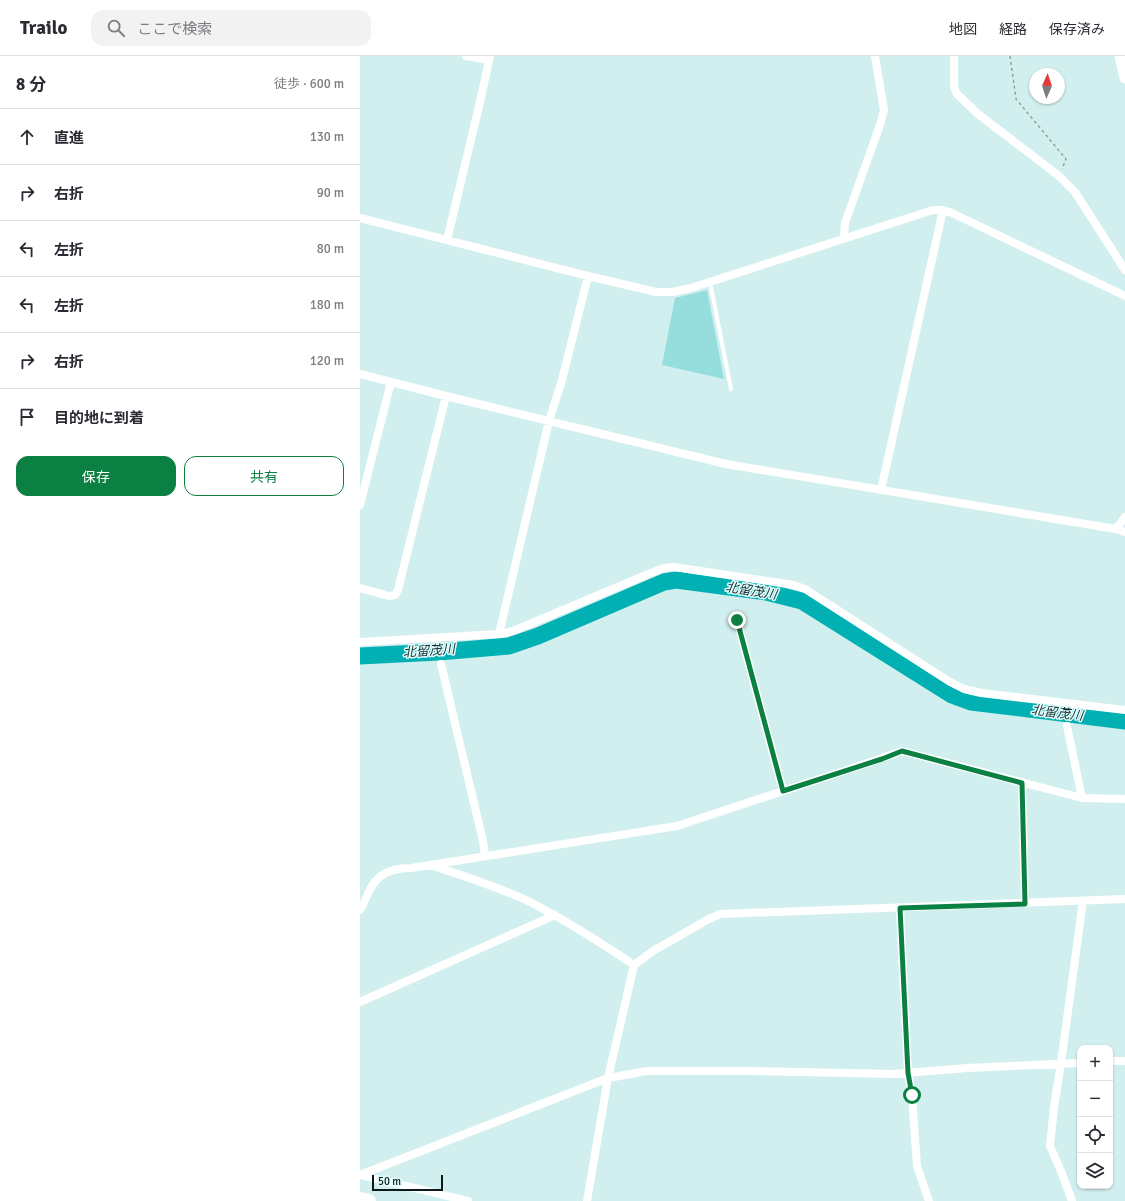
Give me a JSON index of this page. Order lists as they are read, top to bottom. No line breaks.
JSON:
{"water":["北留茂川"],"scale_bar":"50 m","north":"top","page":{"header":"Trailo","search":"ここで検索","nav":["地図","経路","保存済み"],"heading":["8 分","徒歩 · 600 m"],"list":[["直進","130 m"],["右折","90 m"],["左折","80 m"],["左折","180 m"],["右折","120 m"],"目的地に到着"],"buttons":["保存","共有"],"map_buttons":["+","−"],"scale":"50 m"}}
